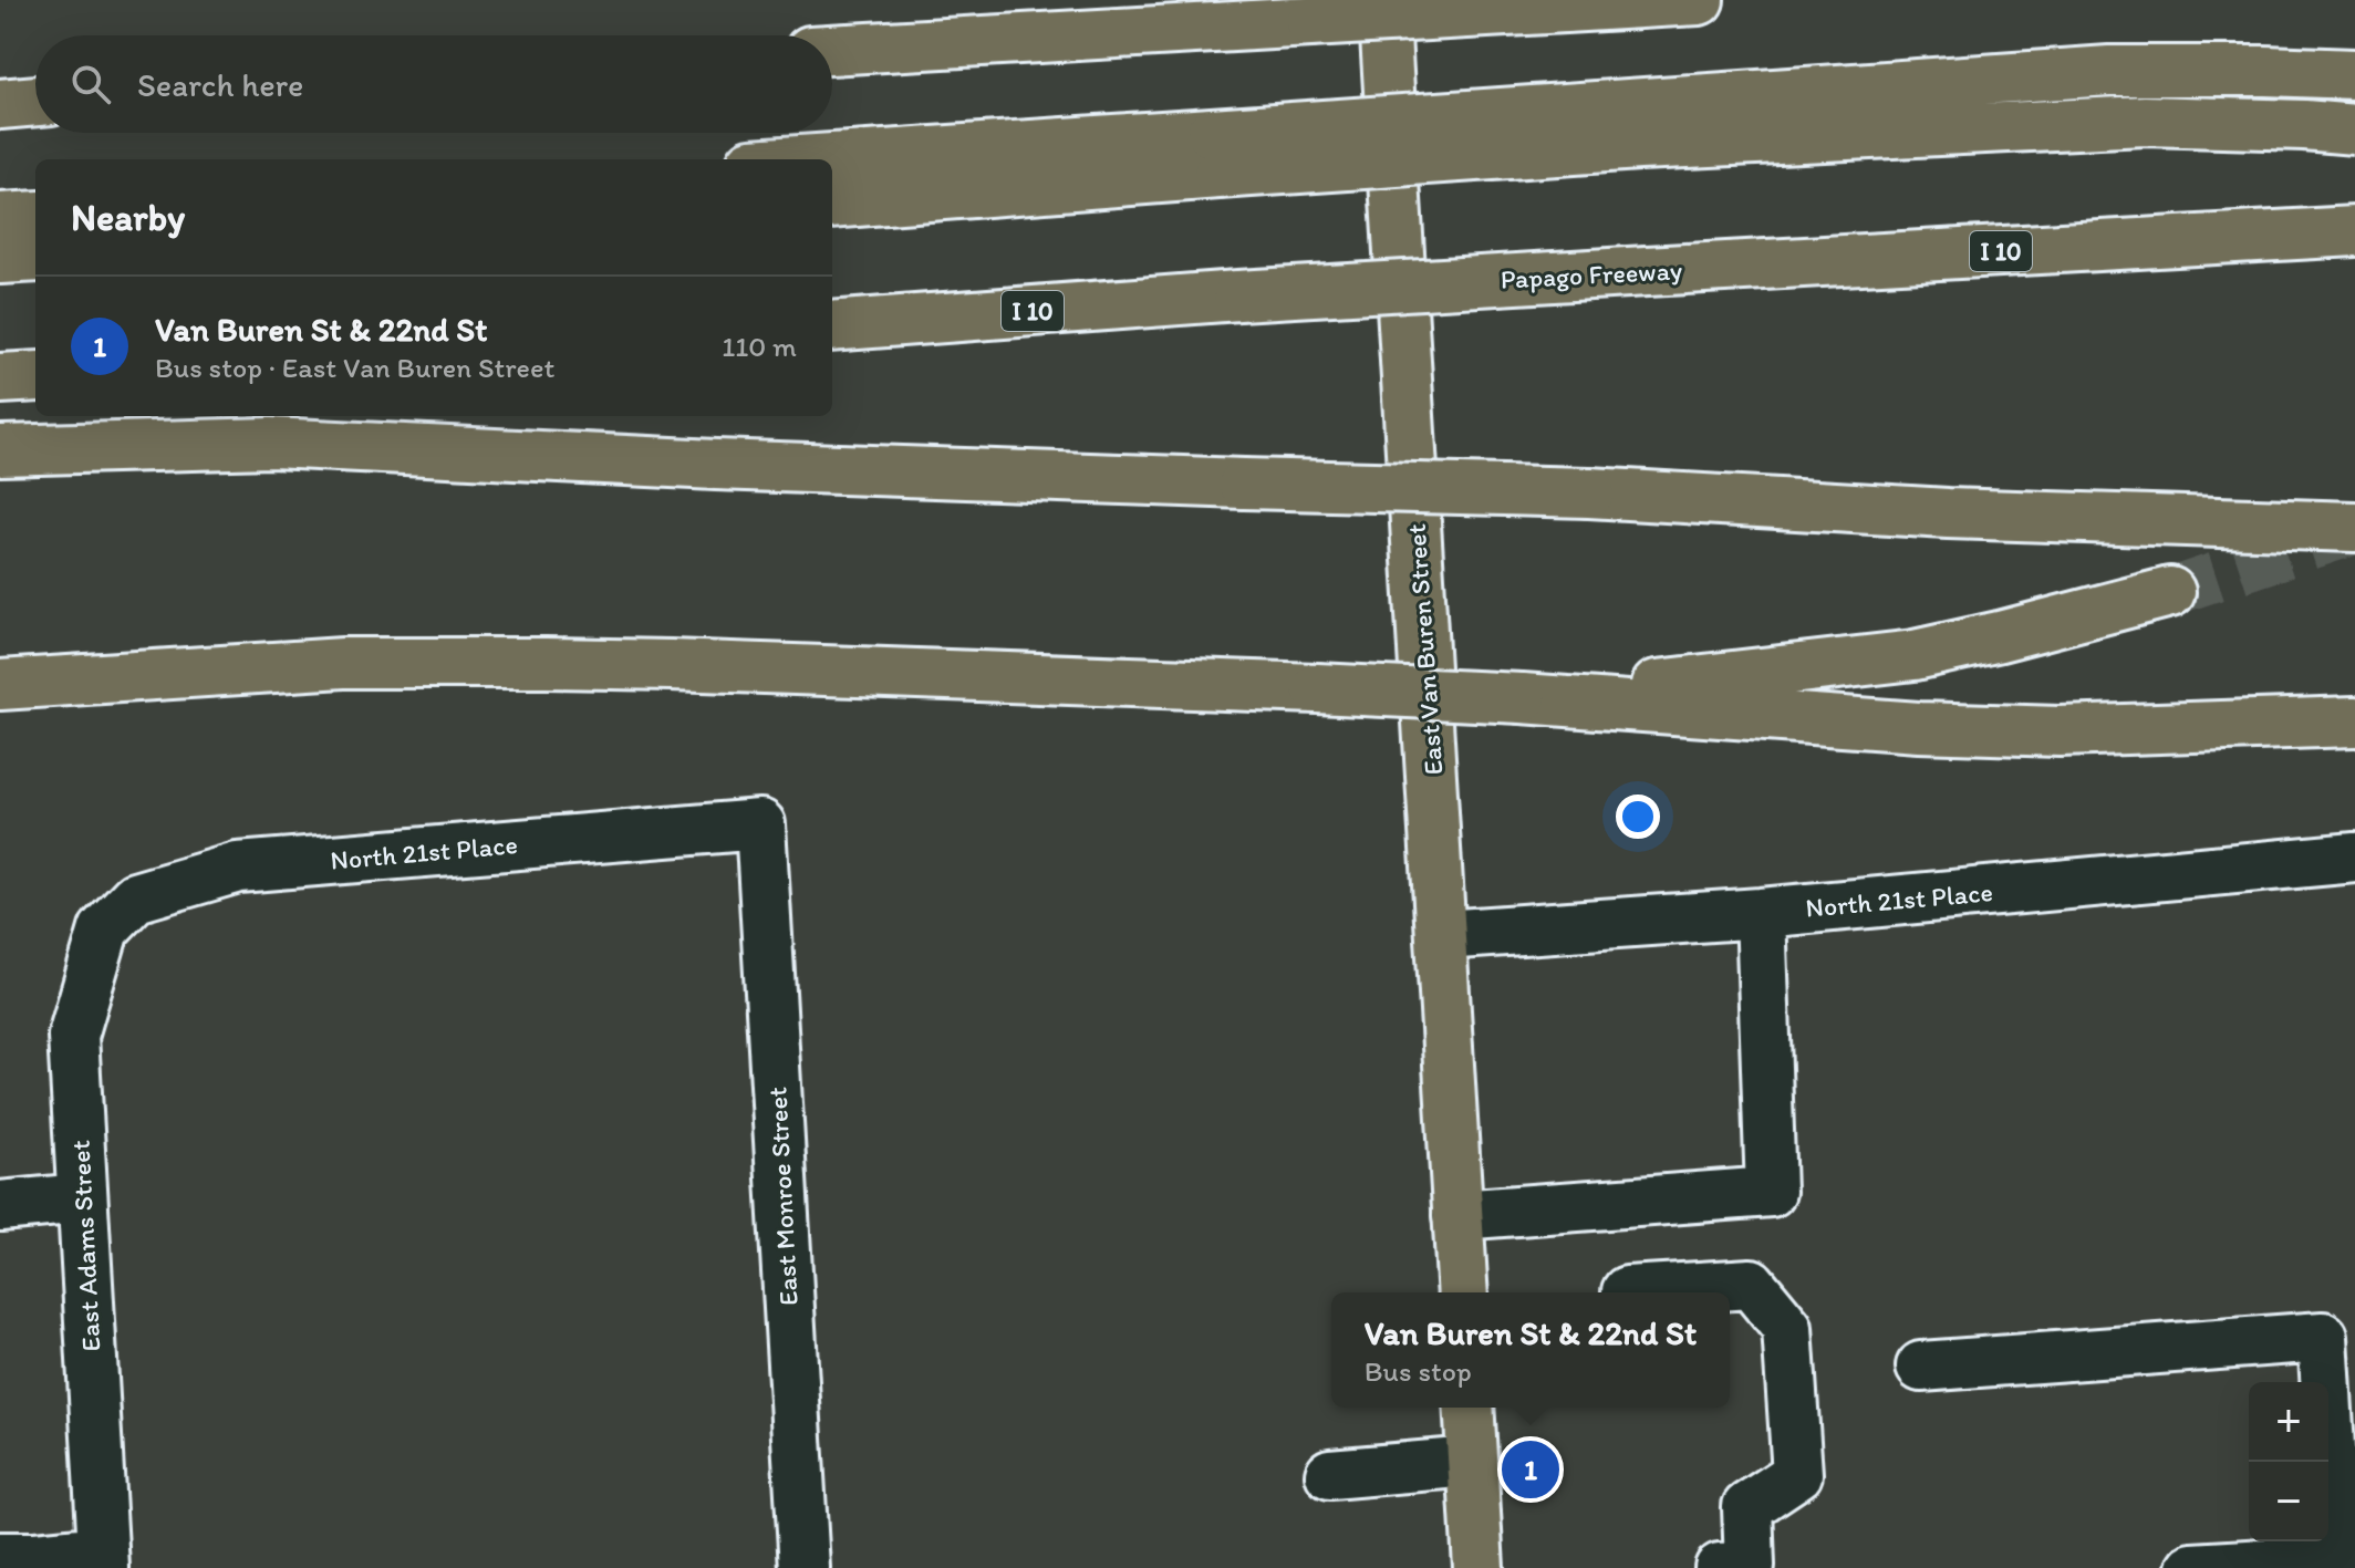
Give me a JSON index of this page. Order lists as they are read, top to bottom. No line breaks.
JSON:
{"streets":{"main road":["I 10","Papago Freeway","East Van Buren Street"],"street":["North 21st Place","East Monroe Street","East Adams Street"]},"crossings":[["East Van Buren Street","North 21st Place"],["North 21st Place","East Monroe Street"],["North 21st Place","East Adams Street"]],"page":{"search":"Search here","heading":"Nearby","list":[{"mark":"1","name":"Van Buren St & 22nd St","note":"Bus stop · East Van Buren Street","value":"110 m"}],"popup":["Van Buren St & 22nd St","Bus stop"],"map_buttons":["+","−"],"pins":"1"}}
